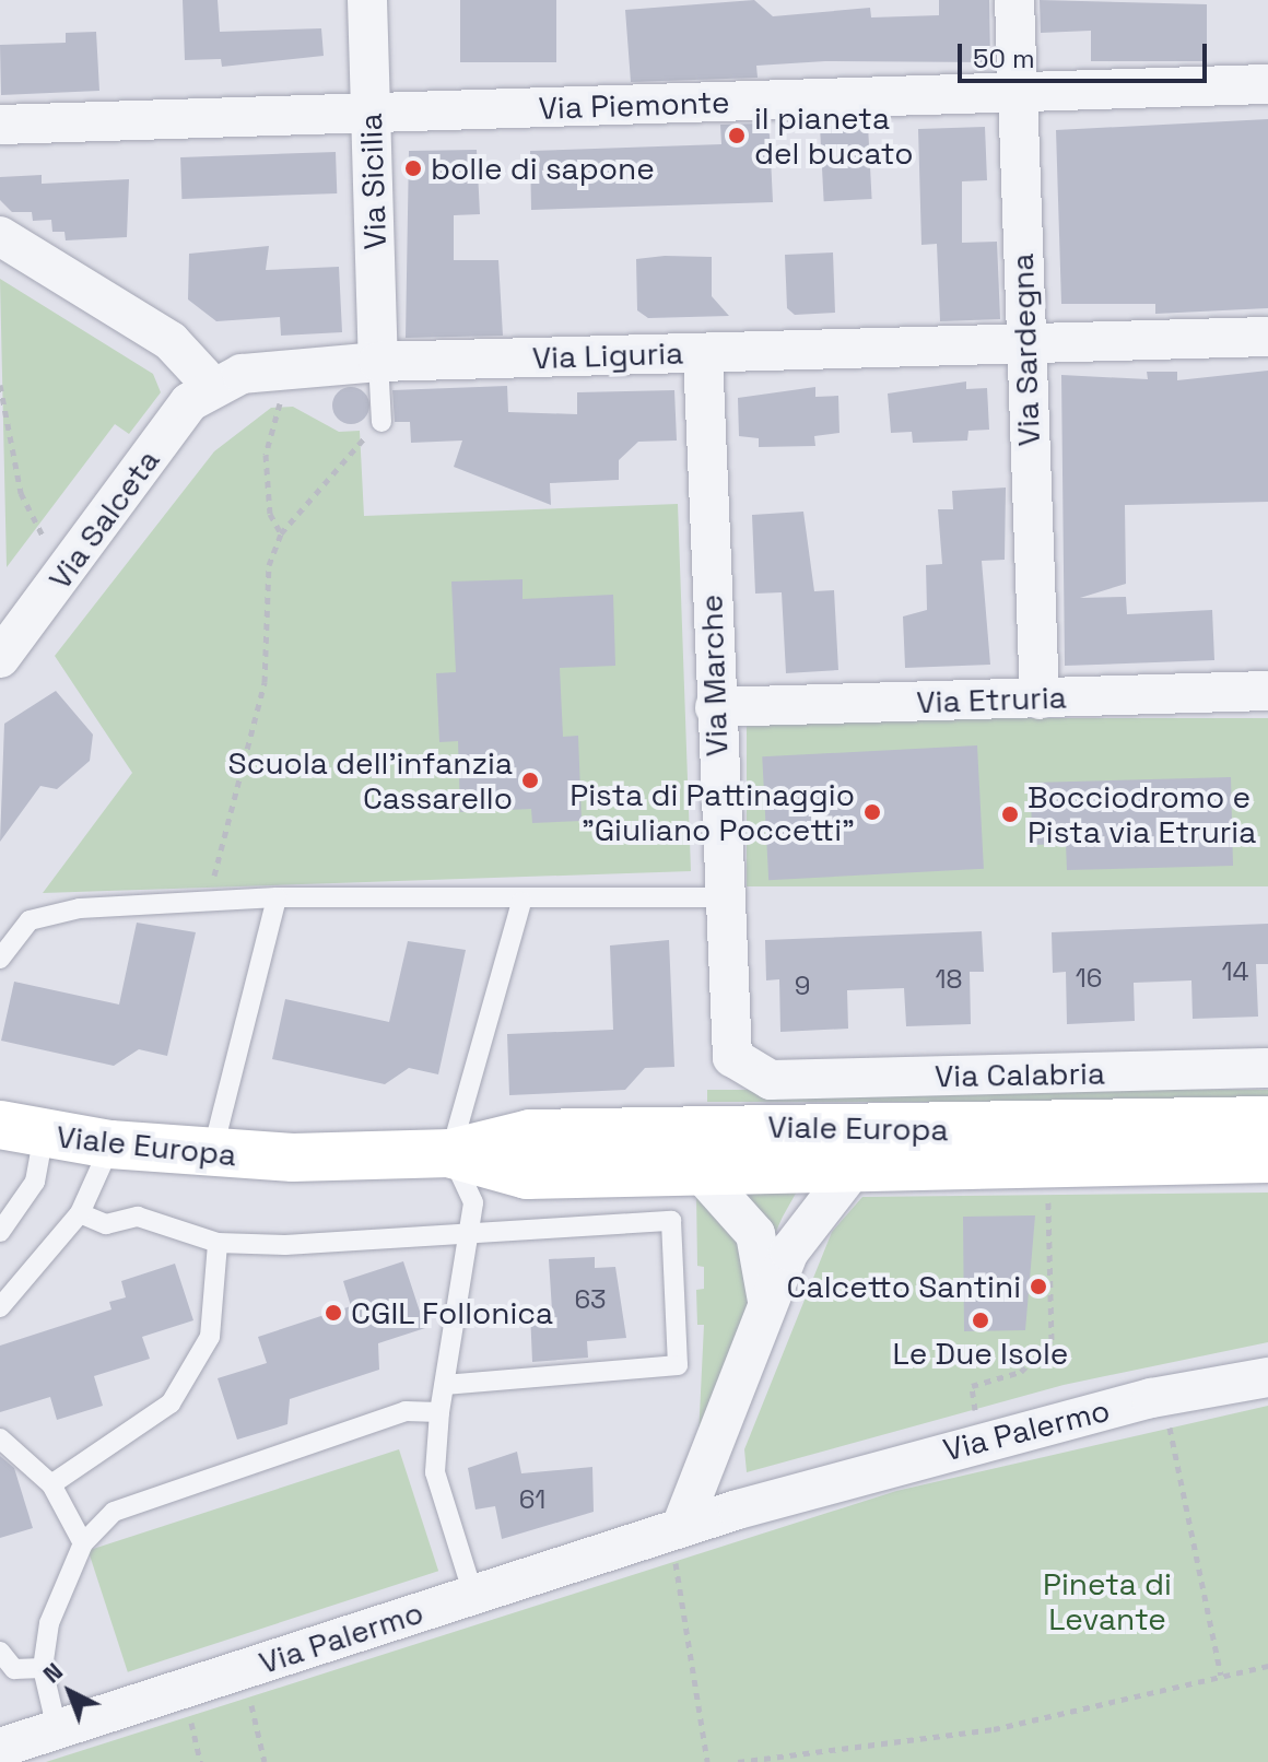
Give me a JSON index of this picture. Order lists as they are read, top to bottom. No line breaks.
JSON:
{"streets":{"main road":["Viale Europa"],"street":["Via Piemonte","Via Sicilia","Via Sardegna","Via Liguria","Via Salceta","Via Marche","Via Etruria","Via Calabria","Via Palermo"]},"crossings":[["Via Piemonte","Via Sicilia"],["Via Piemonte","Via Sardegna"],["Via Sicilia","Via Liguria"],["Via Sardegna","Via Liguria"],["Via Sardegna","Via Etruria"],["Via Liguria","Via Salceta"],["Via Liguria","Via Marche"],["Via Marche","Via Etruria"],["Via Marche","Via Calabria"]],"parks":["Pineta di Levante"],"places":["il pianeta del bucato","bolle di sapone","Scuola dell'infanzia Cassarello","Pista di Pattinaggio \"Giuliano Poccetti\"","Bocciodromo e Pista via Etruria","Calcetto Santini","CGIL Follonica","Le Due Isole"],"house_numbers":["14","16","18","9","63","61"],"scale_bar":"50 m","north":"top left"}
